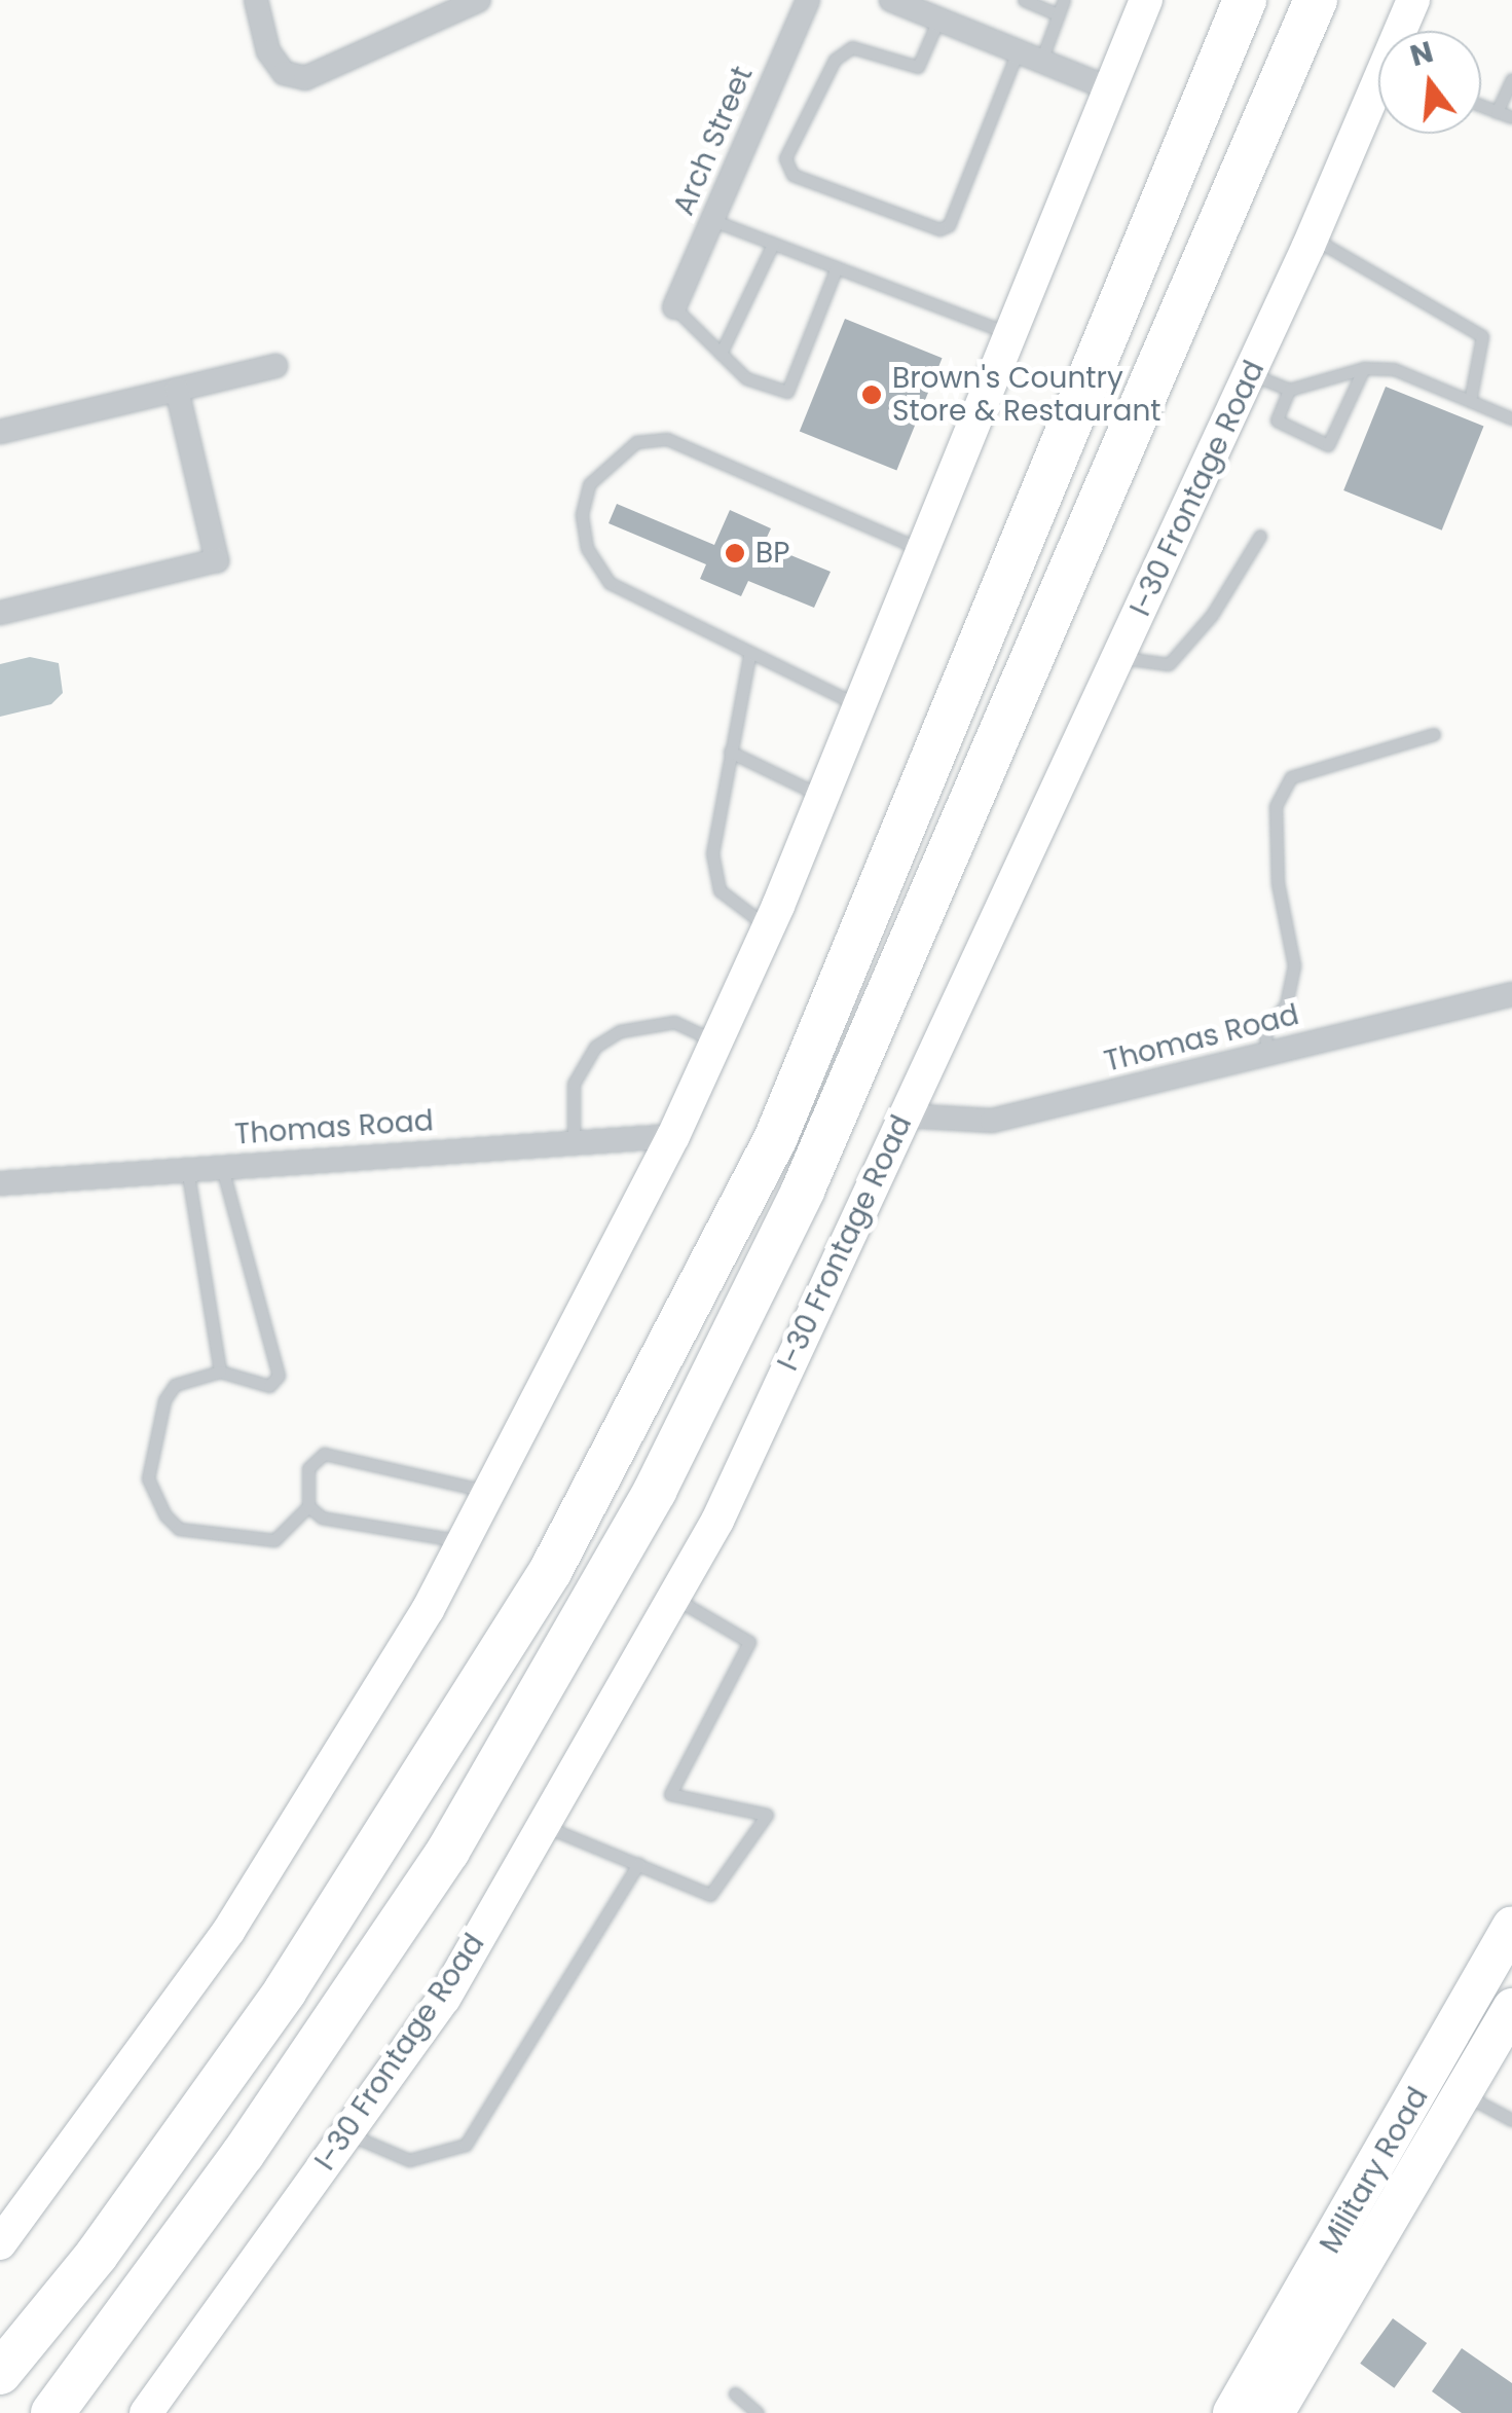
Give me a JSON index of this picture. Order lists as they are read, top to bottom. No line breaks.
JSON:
{"streets":{"main road":["I-30 Frontage Road","Military Road"],"street":["Arch Street","Thomas Road"]},"crossings":[["I-30 Frontage Road","Thomas Road"]],"places":["Brown's Country Store & Restaurant","BP"],"north":"top"}
